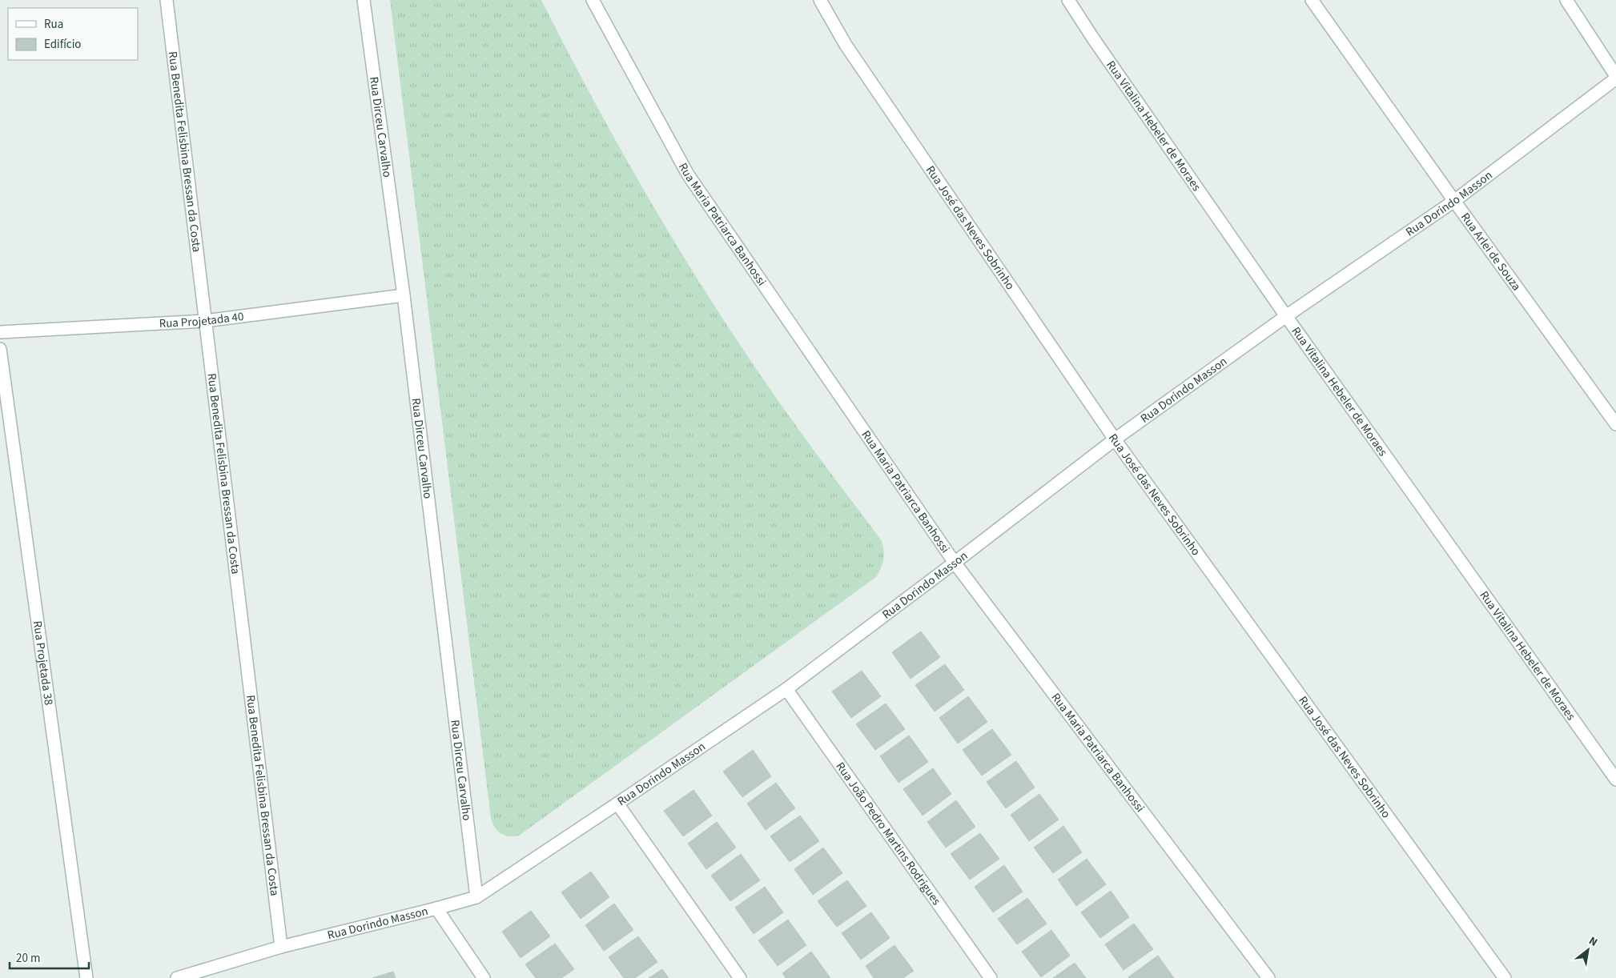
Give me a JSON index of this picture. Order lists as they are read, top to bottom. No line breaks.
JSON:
{"streets":{"street":["Rua Vitalina Hebeler de Moraes","Rua Dirceu Carvalho","Rua Benedita Felisbina Bressan da Costa","Rua Dorindo Masson","Rua Maria Patriarca Banhossi","Rua José das Neves Sobrinho","Rua Arlei de Souza","Rua Projetada 40","Rua Projetada 38","Rua João Pedro Martins Rodrigues"]},"crossings":[["Rua Vitalina Hebeler de Moraes","Rua Dorindo Masson"],["Rua Dirceu Carvalho","Rua Dorindo Masson"],["Rua Dirceu Carvalho","Rua Projetada 40"],["Rua Benedita Felisbina Bressan da Costa","Rua Dorindo Masson"],["Rua Benedita Felisbina Bressan da Costa","Rua Projetada 40"],["Rua Dorindo Masson","Rua Maria Patriarca Banhossi"],["Rua Dorindo Masson","Rua José das Neves Sobrinho"],["Rua Dorindo Masson","Rua Arlei de Souza"],["Rua Dorindo Masson","Rua João Pedro Martins Rodrigues"]],"legend":["Rua","Edifício"],"scale_bar":"20 m","north":"top right"}
